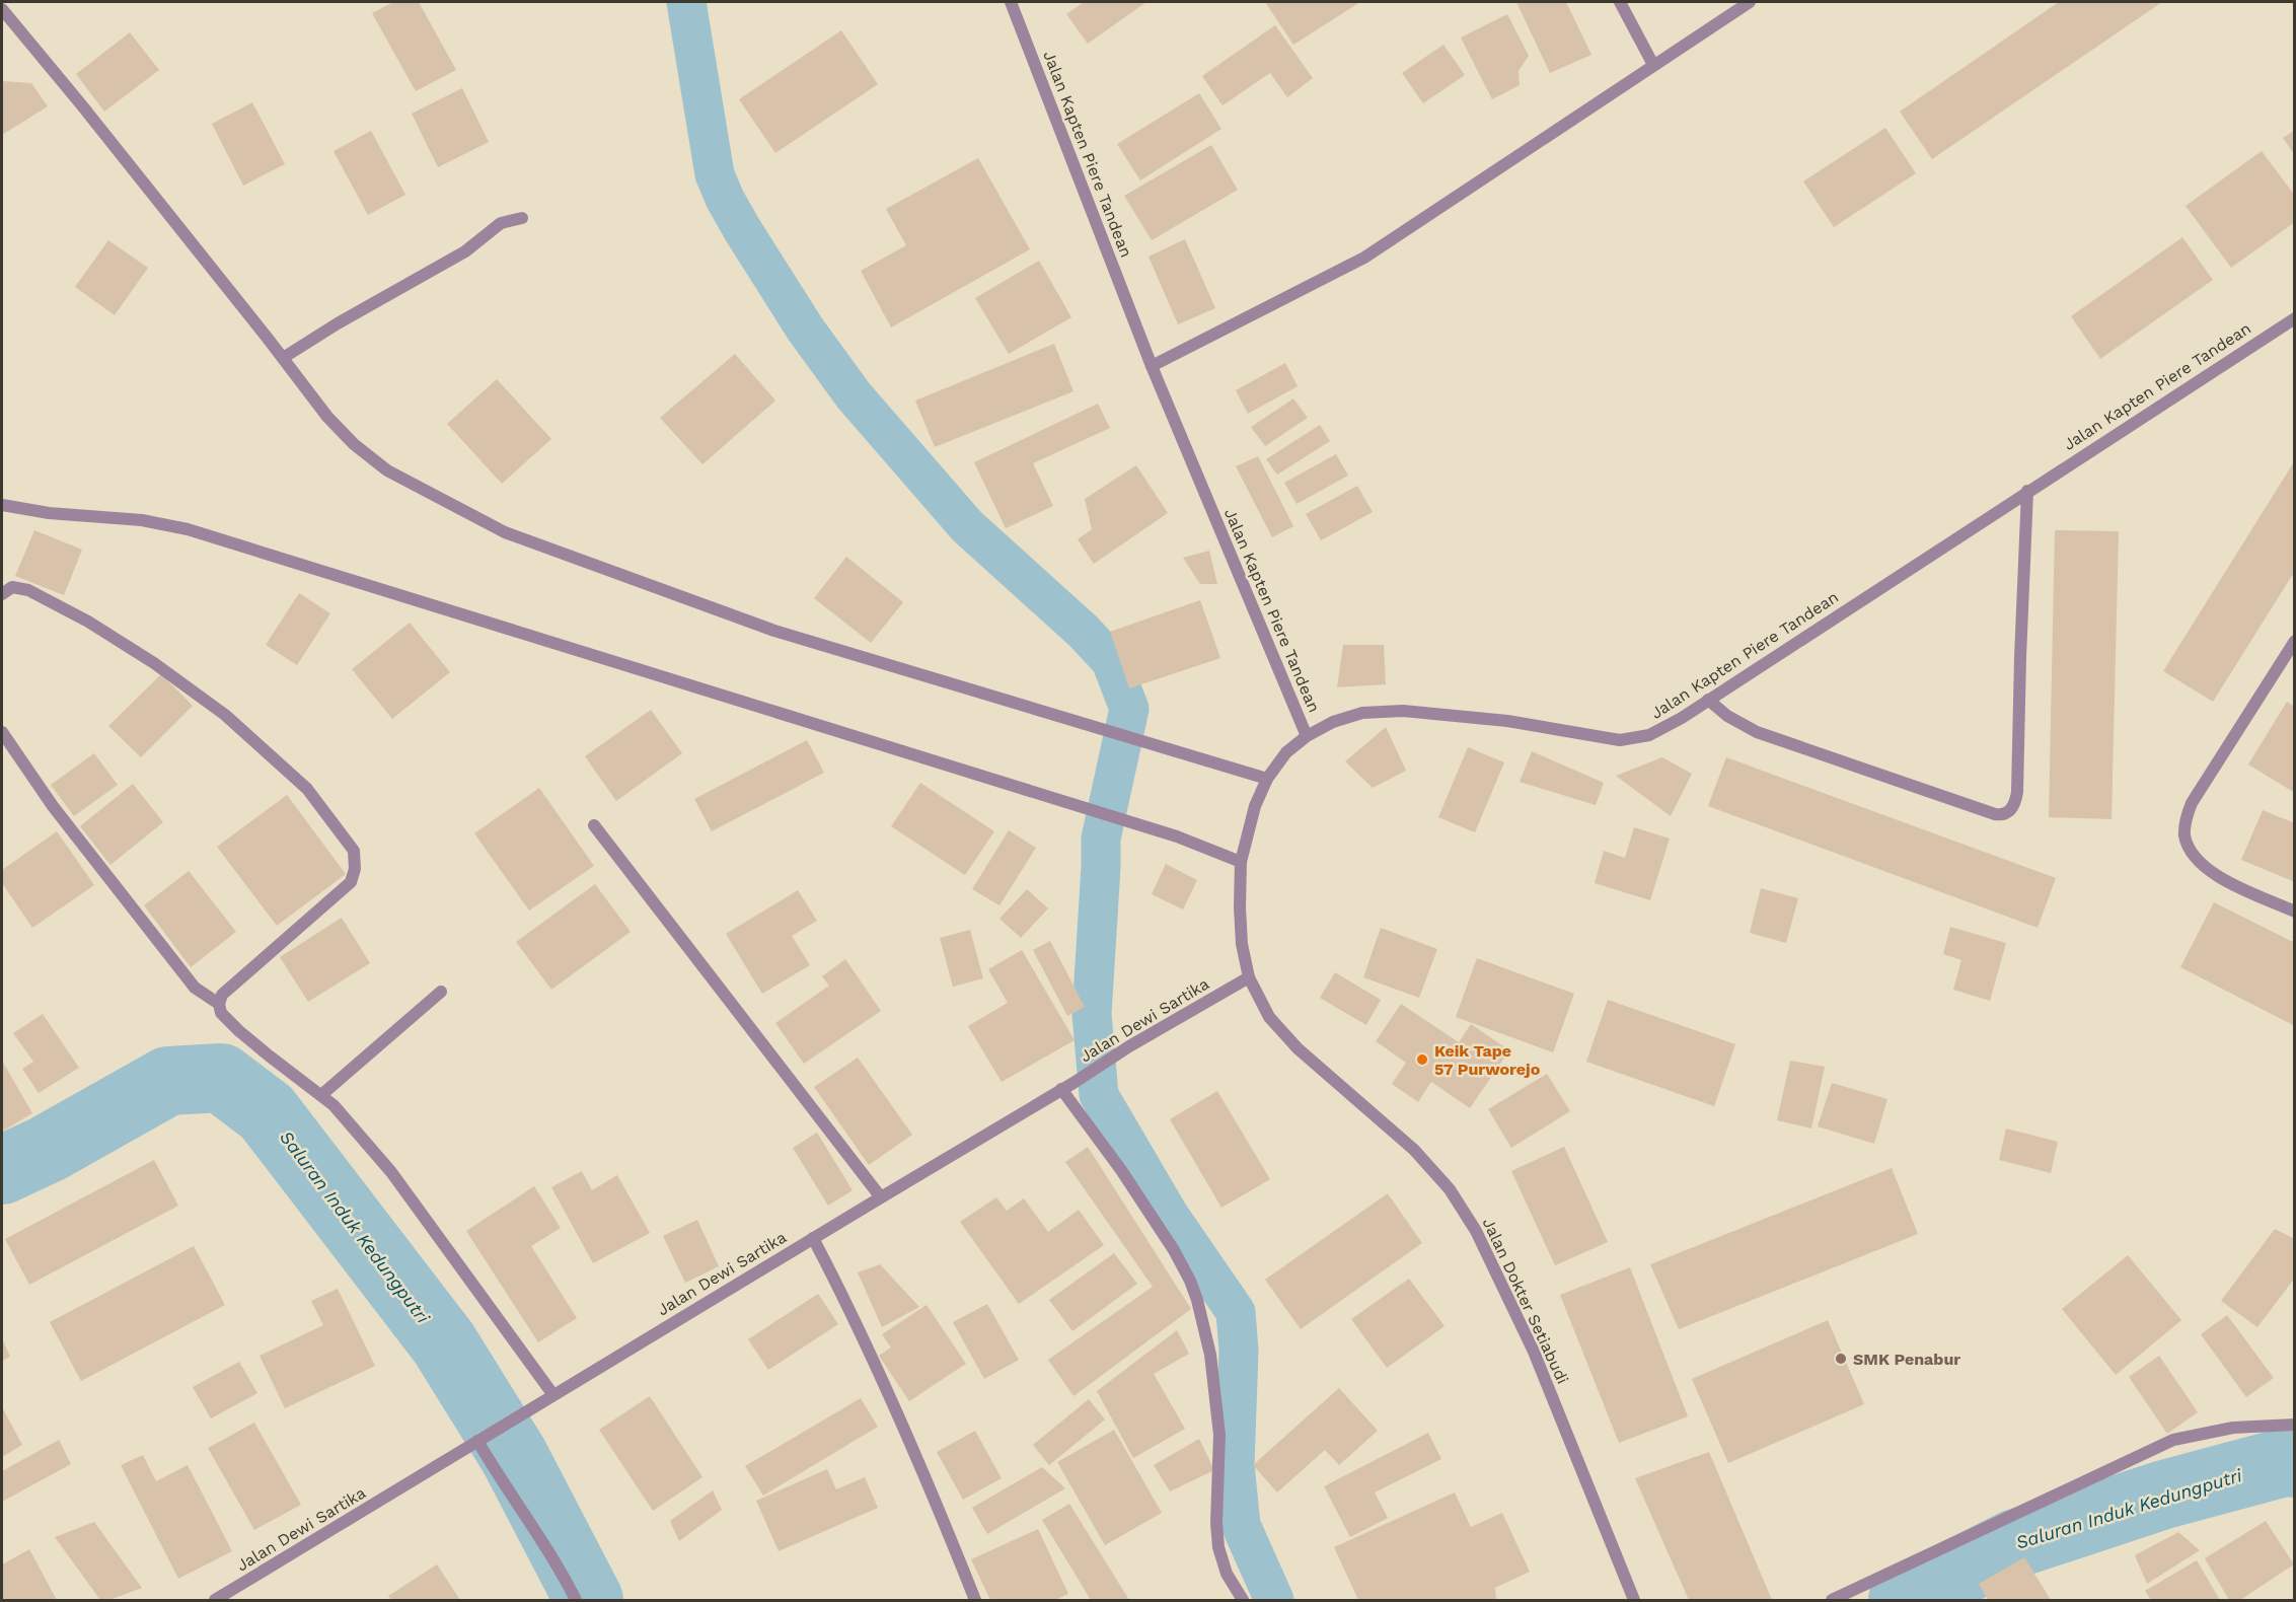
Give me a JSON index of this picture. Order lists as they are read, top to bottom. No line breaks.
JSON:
{"streets":{"street":["Jalan Kapten Piere Tandean","Jalan Dewi Sartika","Jalan Dokter Setiabudi"]},"crossings":[["Jalan Kapten Piere Tandean","Jalan Dokter Setiabudi"],["Jalan Dewi Sartika","Jalan Dokter Setiabudi"]],"water":["Saluran Induk Kedungputri"],"places":["Keik Tape 57 Purworejo","SMK Penabur"]}
